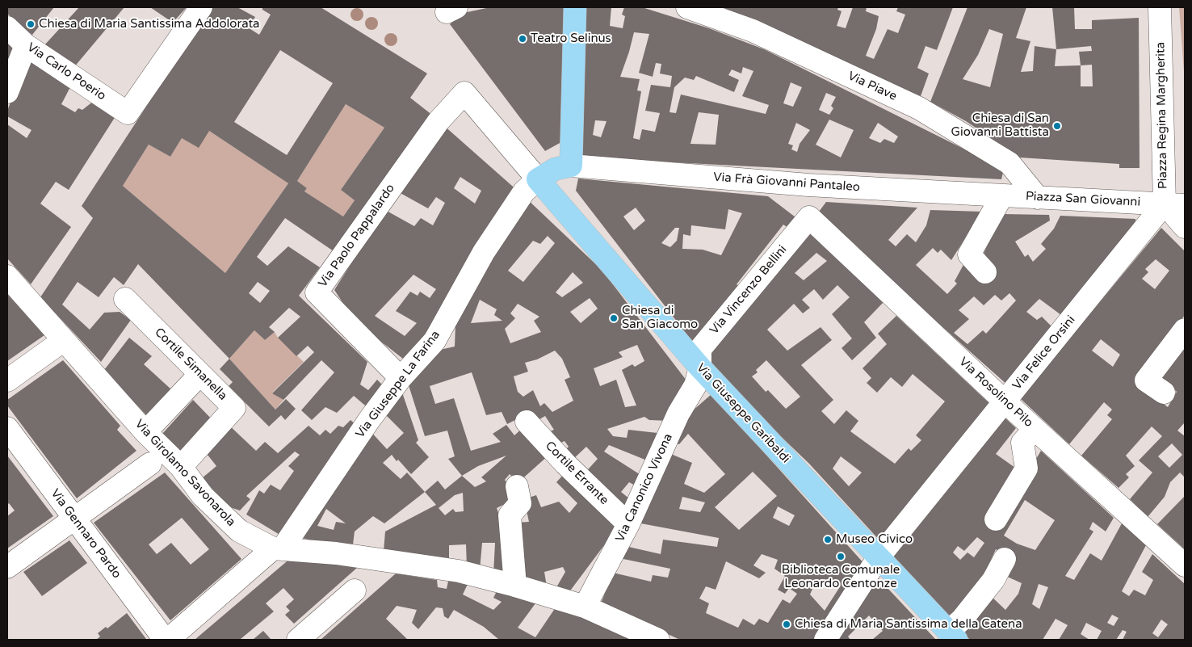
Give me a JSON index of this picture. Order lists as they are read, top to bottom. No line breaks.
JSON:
{"streets":{"main road":["Via Giuseppe Garibaldi"],"street":["Via Carlo Poerio","Via Piave","Piazza Regina Margherita","Via Frà Giovanni Pantaleo","Piazza San Giovanni","Via Paolo Pappalardo","Via Vincenzo Bellini","Via Felice Orsini","Cortile Simanella","Via Giuseppe La Farina","Via Rosolino Pilo","Via Girolamo Savonarola","Cortile Errante","Via Canonico Vivona","Via Gennaro Pardo"]},"crossings":[["Via Piave","Piazza San Giovanni"],["Piazza Regina Margherita","Piazza San Giovanni"],["Piazza Regina Margherita","Via Felice Orsini"],["Via Frà Giovanni Pantaleo","Piazza San Giovanni"],["Piazza San Giovanni","Via Felice Orsini"],["Via Paolo Pappalardo","Via Giuseppe La Farina"],["Via Paolo Pappalardo","Via Giuseppe Garibaldi"],["Via Vincenzo Bellini","Via Rosolino Pilo"],["Via Vincenzo Bellini","Via Giuseppe Garibaldi"],["Via Vincenzo Bellini","Via Canonico Vivona"],["Via Felice Orsini","Via Rosolino Pilo"],["Via Felice Orsini","Via Giuseppe Garibaldi"],["Cortile Simanella","Via Girolamo Savonarola"],["Via Giuseppe La Farina","Via Giuseppe Garibaldi"],["Via Giuseppe La Farina","Via Girolamo Savonarola"],["Via Giuseppe Garibaldi","Via Canonico Vivona"],["Via Girolamo Savonarola","Via Canonico Vivona"],["Cortile Errante","Via Canonico Vivona"]],"places":["Chiesa di Maria Santissima Addolorata","Teatro Selinus","Chiesa di San Giovanni Battista","Chiesa di San Giacomo","Museo Civico","Biblioteca Comunale Leonardo Centonze","Chiesa di Maria Santissima della Catena"]}
